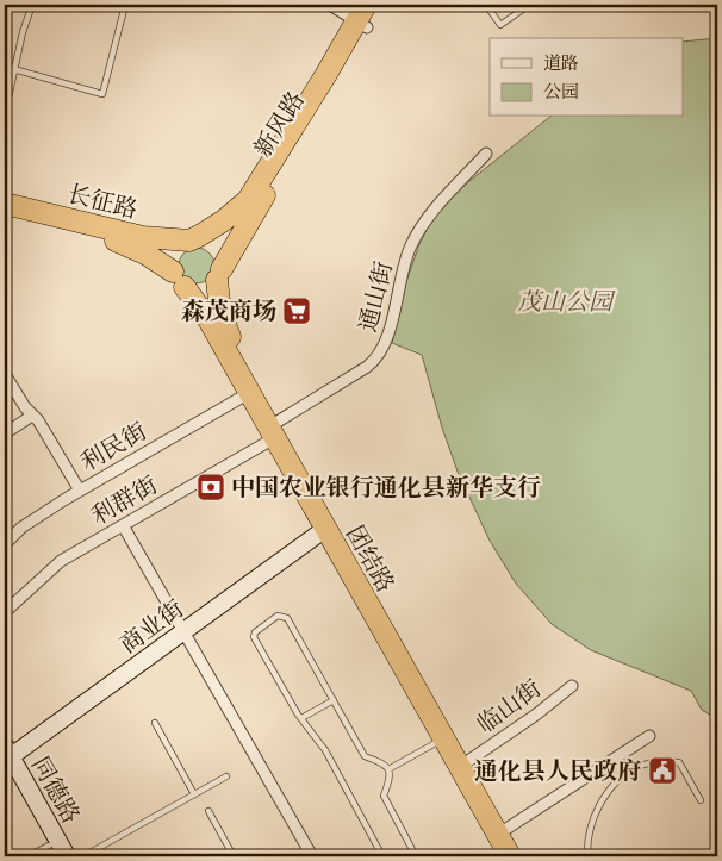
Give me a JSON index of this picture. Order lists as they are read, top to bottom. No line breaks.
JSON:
{"streets":{"highway":["新风路","长征路","团结路"],"street":["通山街","利民街","利群街","商业街","临山街","同德路"]},"crossings":[["新风路","长征路"],["新风路","团结路"],["长征路","团结路"],["通山街","利群街"],["通山街","团结路"],["利民街","团结路"],["利群街","团结路"],["团结路","商业街"],["团结路","临山街"],["商业街","同德路"]],"parks":["茂山公园"],"places":{"supermarket":["森茂商场"],"bank":["中国农业银行通化县新华支行"],"public building":["通化县人民政府"]},"legend":["道路","公园"]}
